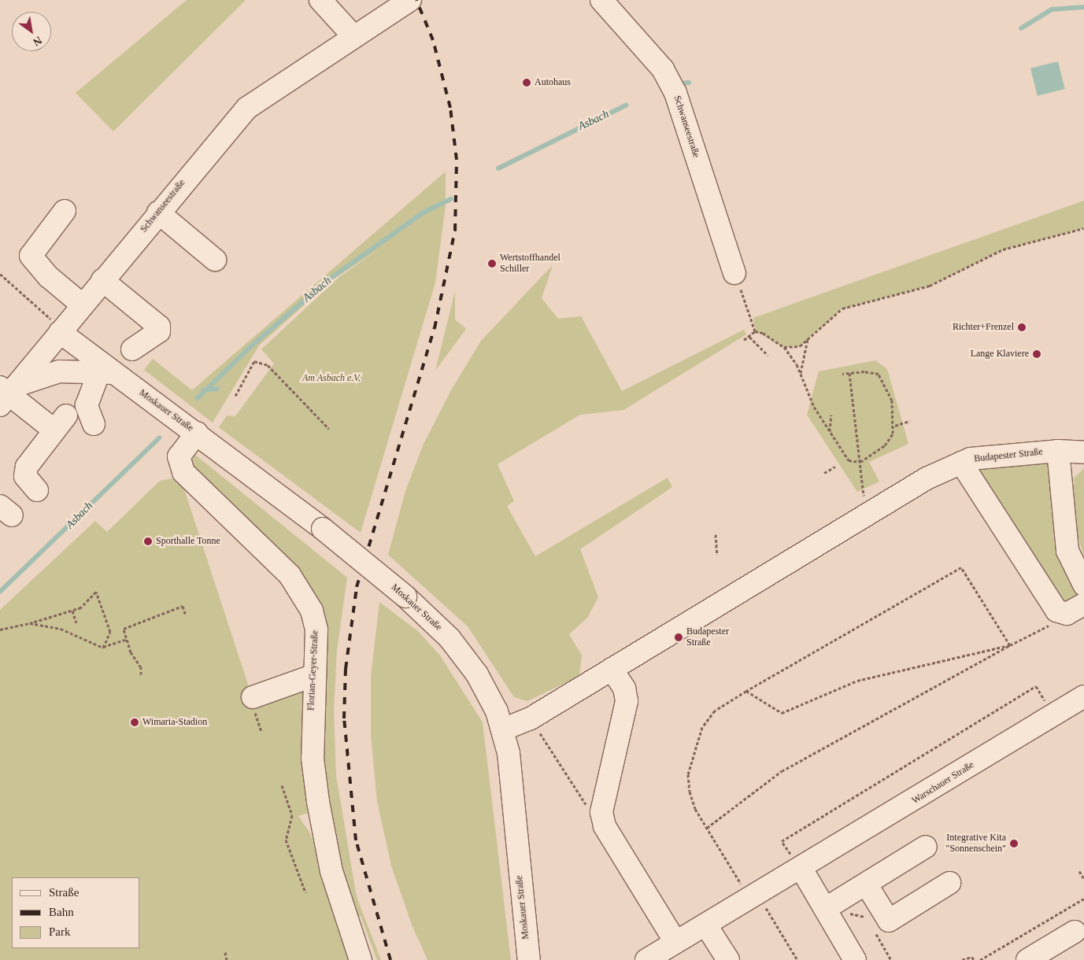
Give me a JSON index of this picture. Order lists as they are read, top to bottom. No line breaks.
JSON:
{"streets":{"street":["Schwanseestraße","Moskauer Straße","Budapester Straße","Florian-Geyer-Straße","Warschauer Straße"]},"crossings":[["Schwanseestraße","Moskauer Straße"],["Moskauer Straße","Budapester Straße"],["Moskauer Straße","Florian-Geyer-Straße"]],"water":["Asbach"],"parks":["Am Asbach e.V."],"places":["Autohaus","Wertstoffhandel Schiller","Richter+Frenzel","Lange Klaviere","Sporthalle Tonne","Budapester Straße","Wimaria-Stadion","Integrative Kita \"Sonnenschein\""],"legend":["Straße","Bahn","Park"],"north":"bottom right"}
